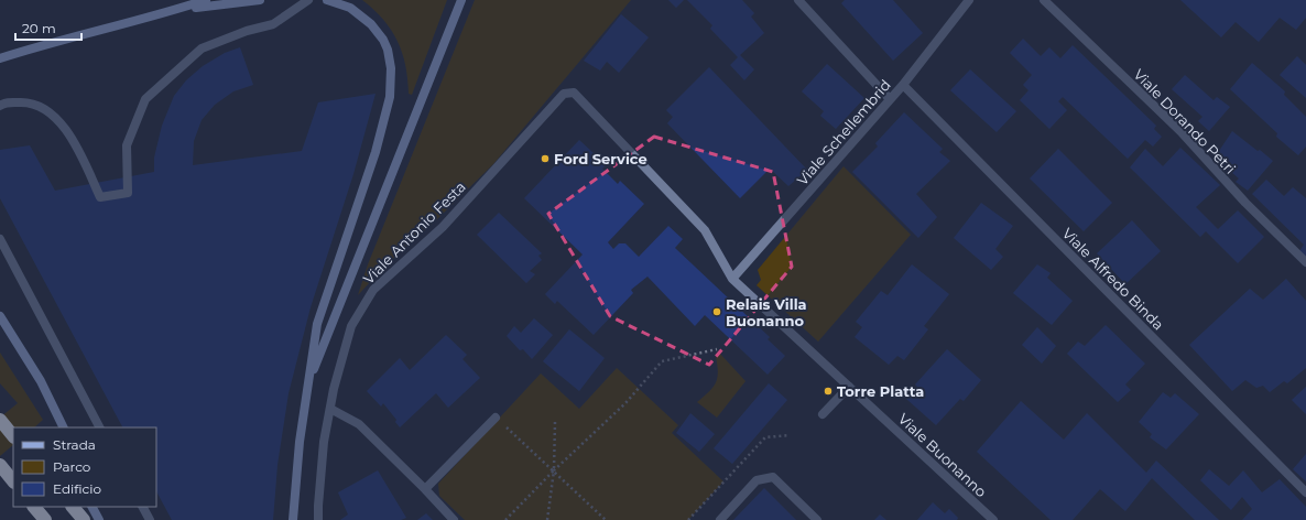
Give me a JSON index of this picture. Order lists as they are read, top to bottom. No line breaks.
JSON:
{"streets":{"street":["Viale Dorando Petri","Viale Schellembrid","Viale Antonio Festa","Viale Alfredo Binda","Viale Buonanno"]},"crossings":[["Viale Schellembrid","Viale Alfredo Binda"],["Viale Schellembrid","Viale Buonanno"],["Viale Antonio Festa","Viale Buonanno"]],"places":["Ford Service","Relais Villa Buonanno","Torre Platta"],"legend":["Strada","Parco","Edificio"],"scale_bar":"20 m"}
